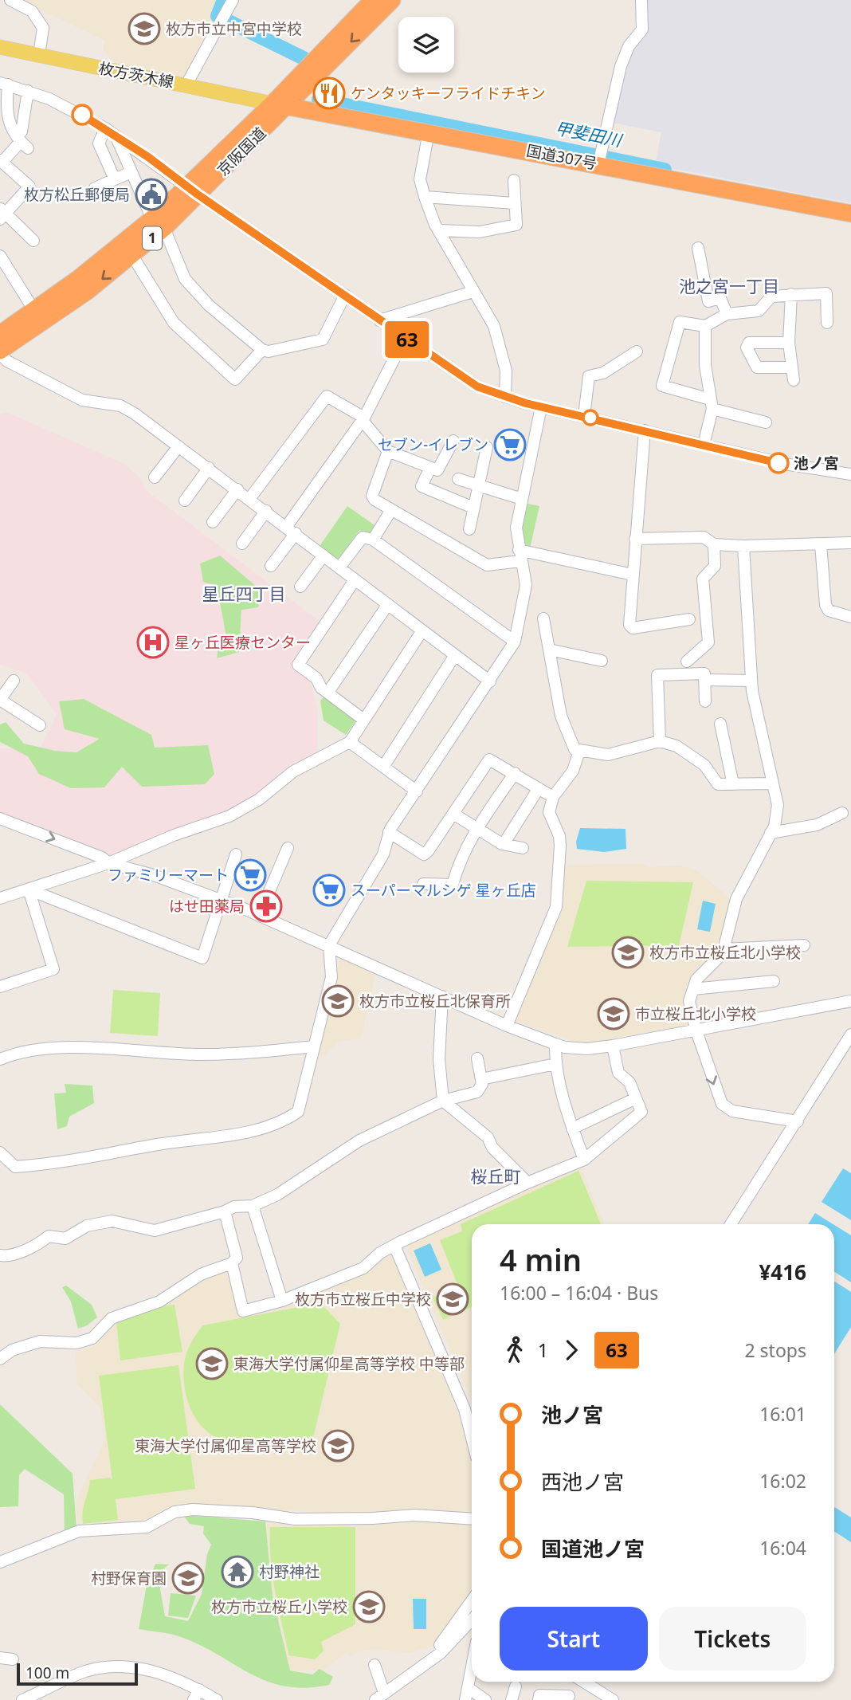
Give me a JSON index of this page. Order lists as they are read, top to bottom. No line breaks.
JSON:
{"streets":{"highway":["京阪国道","国道307号","1"],"main road":["枚方茨木線"]},"crossings":[["枚方茨木線","京阪国道"],["枚方茨木線","国道307号"],["京阪国道","国道307号"]],"districts":["池之宮一丁目","星丘四丁目","桜丘町"],"water":["甲斐田川"],"places":{"school or university":["枚方市立中宮中学校","枚方市立桜丘北小学校","枚方市立桜丘北保育所","市立桜丘北小学校","枚方市立桜丘中学校","東海大学付属仰星高等学校 中等部","東海大学付属仰星高等学校","村野保育園","枚方市立桜丘小学校"],"restaurant":["ケンタッキーフライドチキン"],"public building":["枚方松丘郵便局"],"supermarket":["セブン-イレブン","ファミリーマート","スーパーマルシゲ 星ヶ丘店"],"other":["池ノ宮"],"hospital":["星ヶ丘医療センター"],"pharmacy":["はせ田薬局"],"temple":["村野神社"]},"lines":["bus line 63"],"scale_bar":"100 m","page":{"on_map":"63","heading":["4 min","16:00 – 16:04 · Bus","¥416"],"legs":["1","63","2 stops"],"list":[{"name":"池ノ宮","value":"16:01"},{"name":"西池ノ宮","value":"16:02"},{"name":"国道池ノ宮","value":"16:04"}],"buttons":["Start","Tickets"],"scale":"100 m"}}
